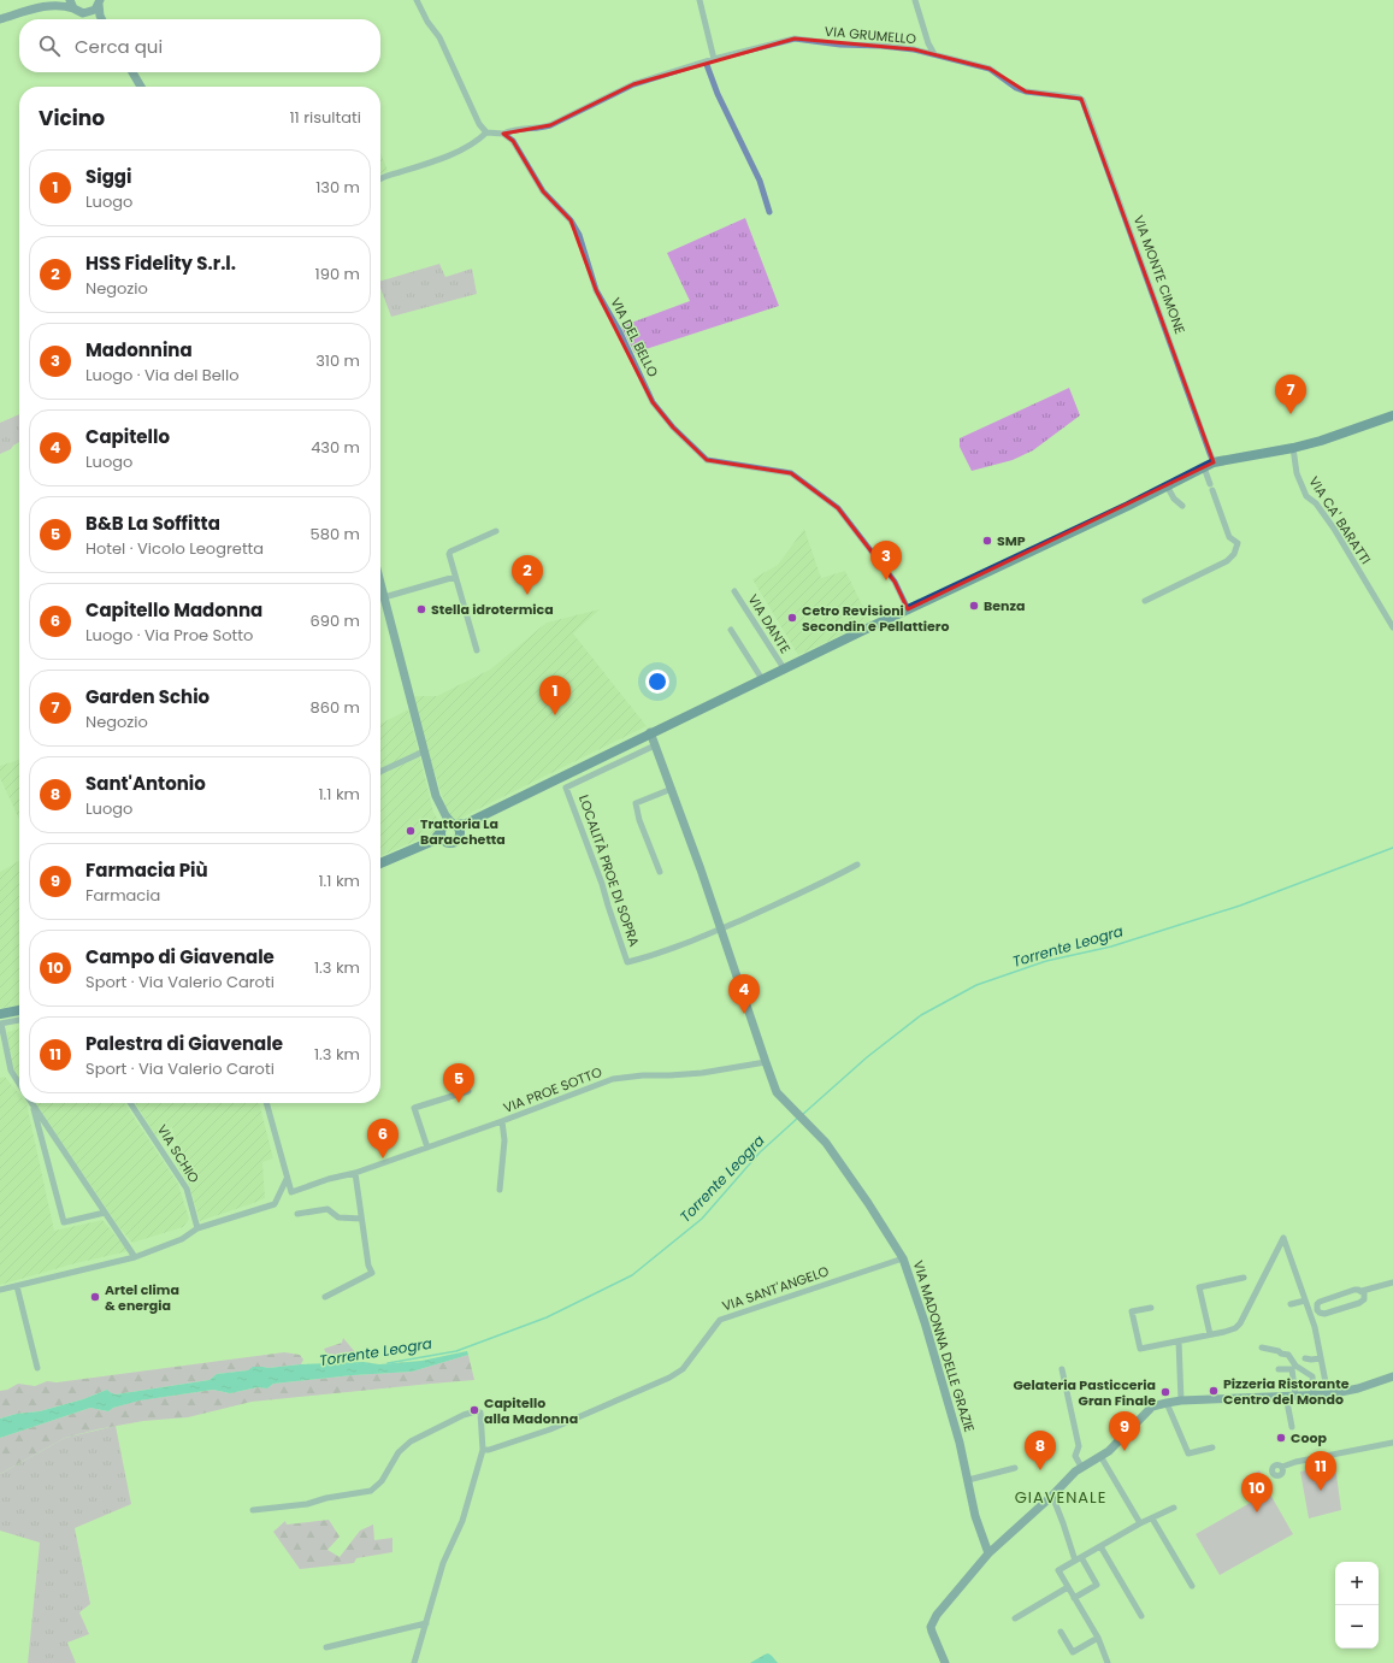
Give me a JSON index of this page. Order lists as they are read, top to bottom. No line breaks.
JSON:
{"streets":{"street":["VIA GRUMELLO","VIA MONTE CIMONE","VIA DEL BELLO","VIA CA' BARATTI","VIA DANTE","LOCALITÀ PROE DI SOPRA","VIA PROE SOTTO","VIA SCHIO","VIA SANT'ANGELO","VIA MADONNA DELLE GRAZIE"]},"crossings":[["VIA GRUMELLO","VIA MONTE CIMONE"],["VIA GRUMELLO","VIA DEL BELLO"],["VIA PROE SOTTO","VIA MADONNA DELLE GRAZIE"],["VIA SANT'ANGELO","VIA MADONNA DELLE GRAZIE"]],"districts":["GIAVENALE"],"water":["Torrente Leogra"],"places":["SMP","Benza","Stella idrotermica","Cetro Revisioni Secondin e Pellattiero","Trattoria La Baracchetta","Artel clima & energia","Pizzeria Ristorante Centro del Mondo","Gelateria Pasticceria Gran Finale","Capitello alla Madonna","Coop"],"page":{"search":"Cerca qui","heading":["Vicino","11 risultati"],"list":[{"mark":"1","name":"Siggi","note":"Luogo","value":"130 m"},{"mark":"2","name":"HSS Fidelity S.r.l.","note":"Negozio","value":"190 m"},{"mark":"3","name":"Madonnina","note":"Luogo · Via del Bello","value":"310 m"},{"mark":"4","name":"Capitello","note":"Luogo","value":"430 m"},{"mark":"5","name":"B&B La Soffitta","note":"Hotel · Vicolo Leogretta","value":"580 m"},{"mark":"6","name":"Capitello Madonna","note":"Luogo · Via Proe Sotto","value":"690 m"},{"mark":"7","name":"Garden Schio","note":"Negozio","value":"860 m"},{"mark":"8","name":"Sant'Antonio","note":"Luogo","value":"1.1 km"},{"mark":"9","name":"Farmacia Più","note":"Farmacia","value":"1.1 km"},{"mark":"10","name":"Campo di Giavenale","note":"Sport · Via Valerio Caroti","value":"1.3 km"},{"mark":"11","name":"Palestra di Giavenale","note":"Sport · Via Valerio Caroti","value":"1.3 km"}],"pins":["7","3","2","1","4","5","6","9","8","11","10"],"map_buttons":["+","−"]}}
